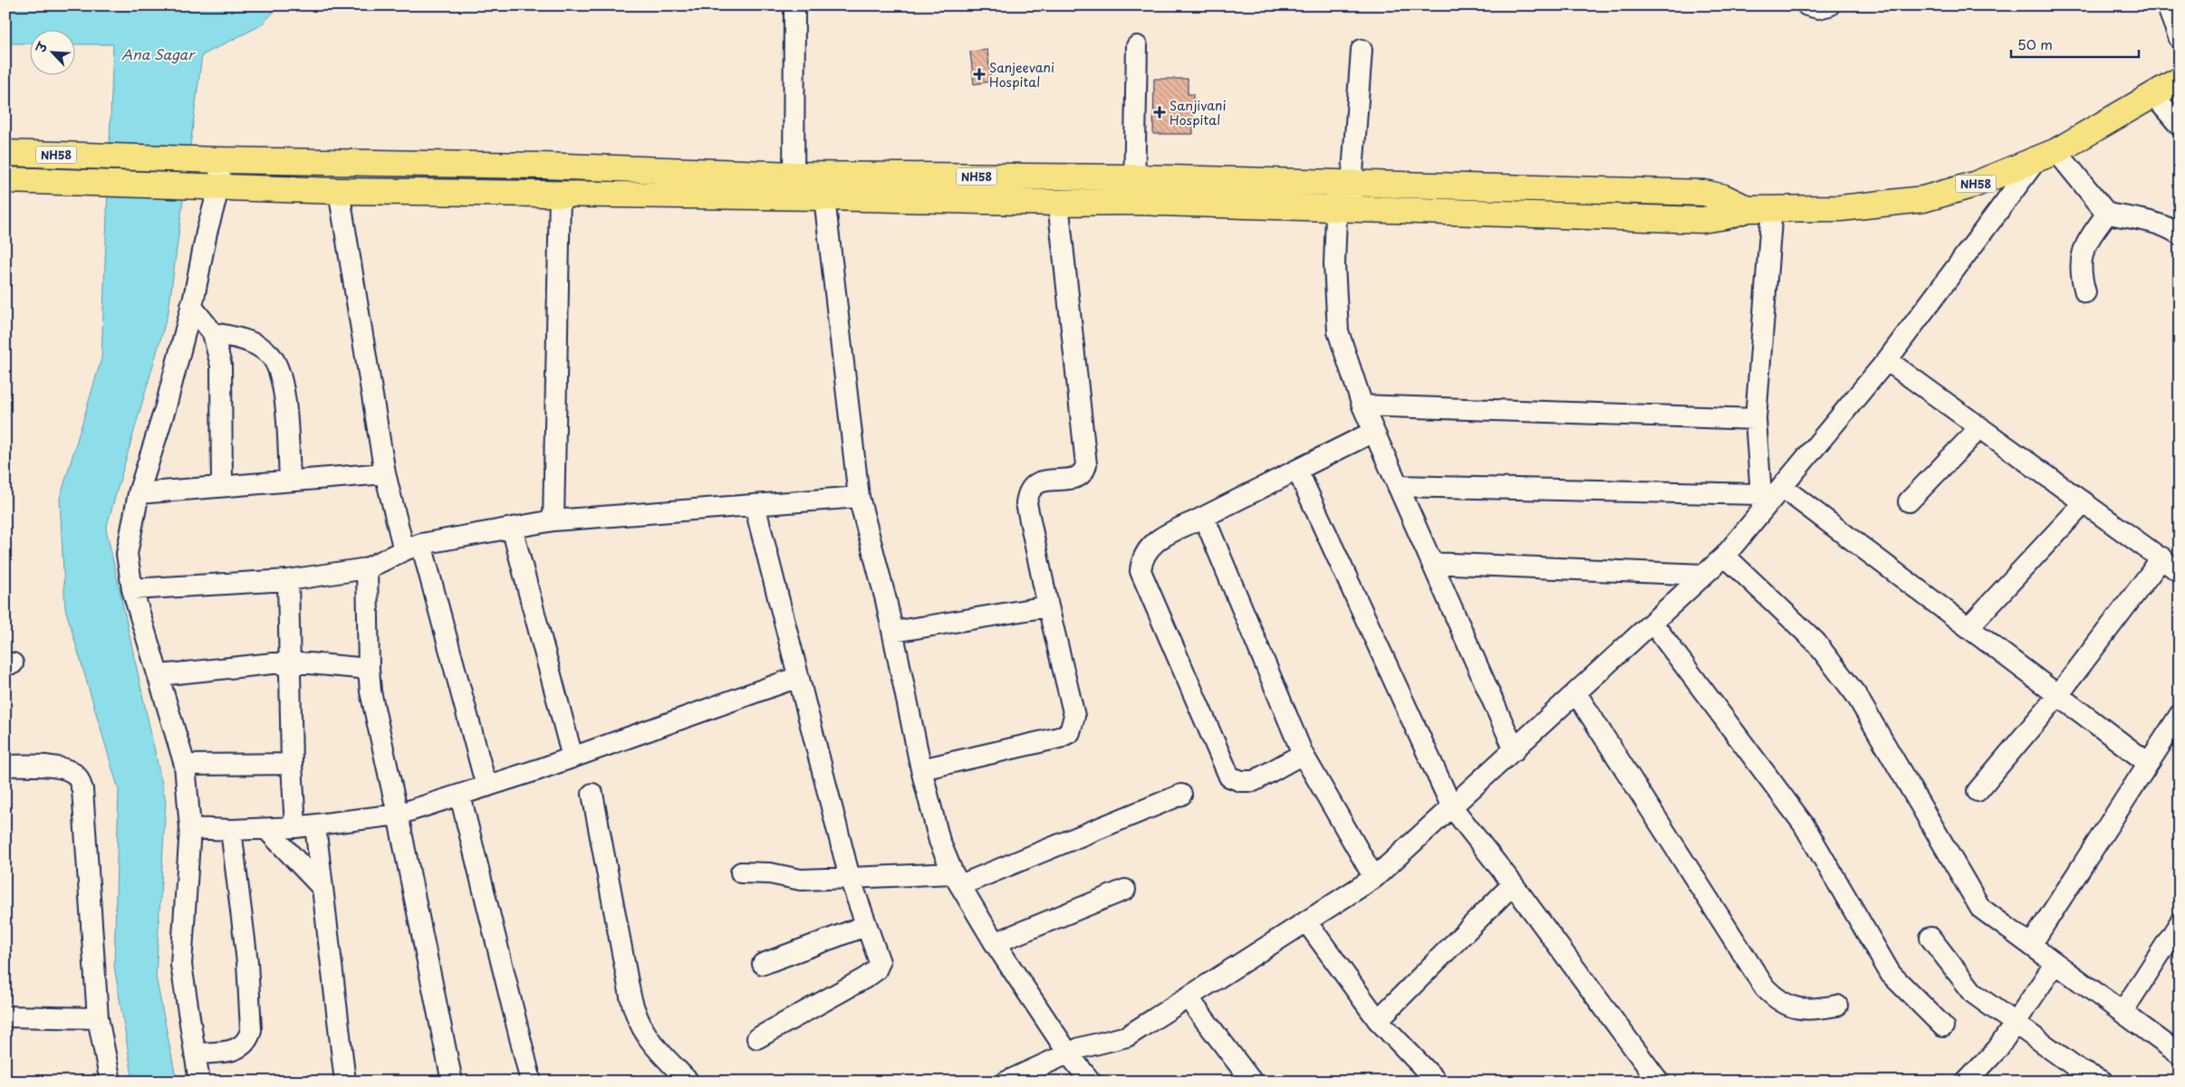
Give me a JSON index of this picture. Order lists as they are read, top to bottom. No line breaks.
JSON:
{"streets":{"highway":["NH58"]},"water":["Ana Sagar"],"places":{"health":["Sanjeevani Hospital","Sanjivani Hospital"]},"scale_bar":"50 m","north":"top left"}
